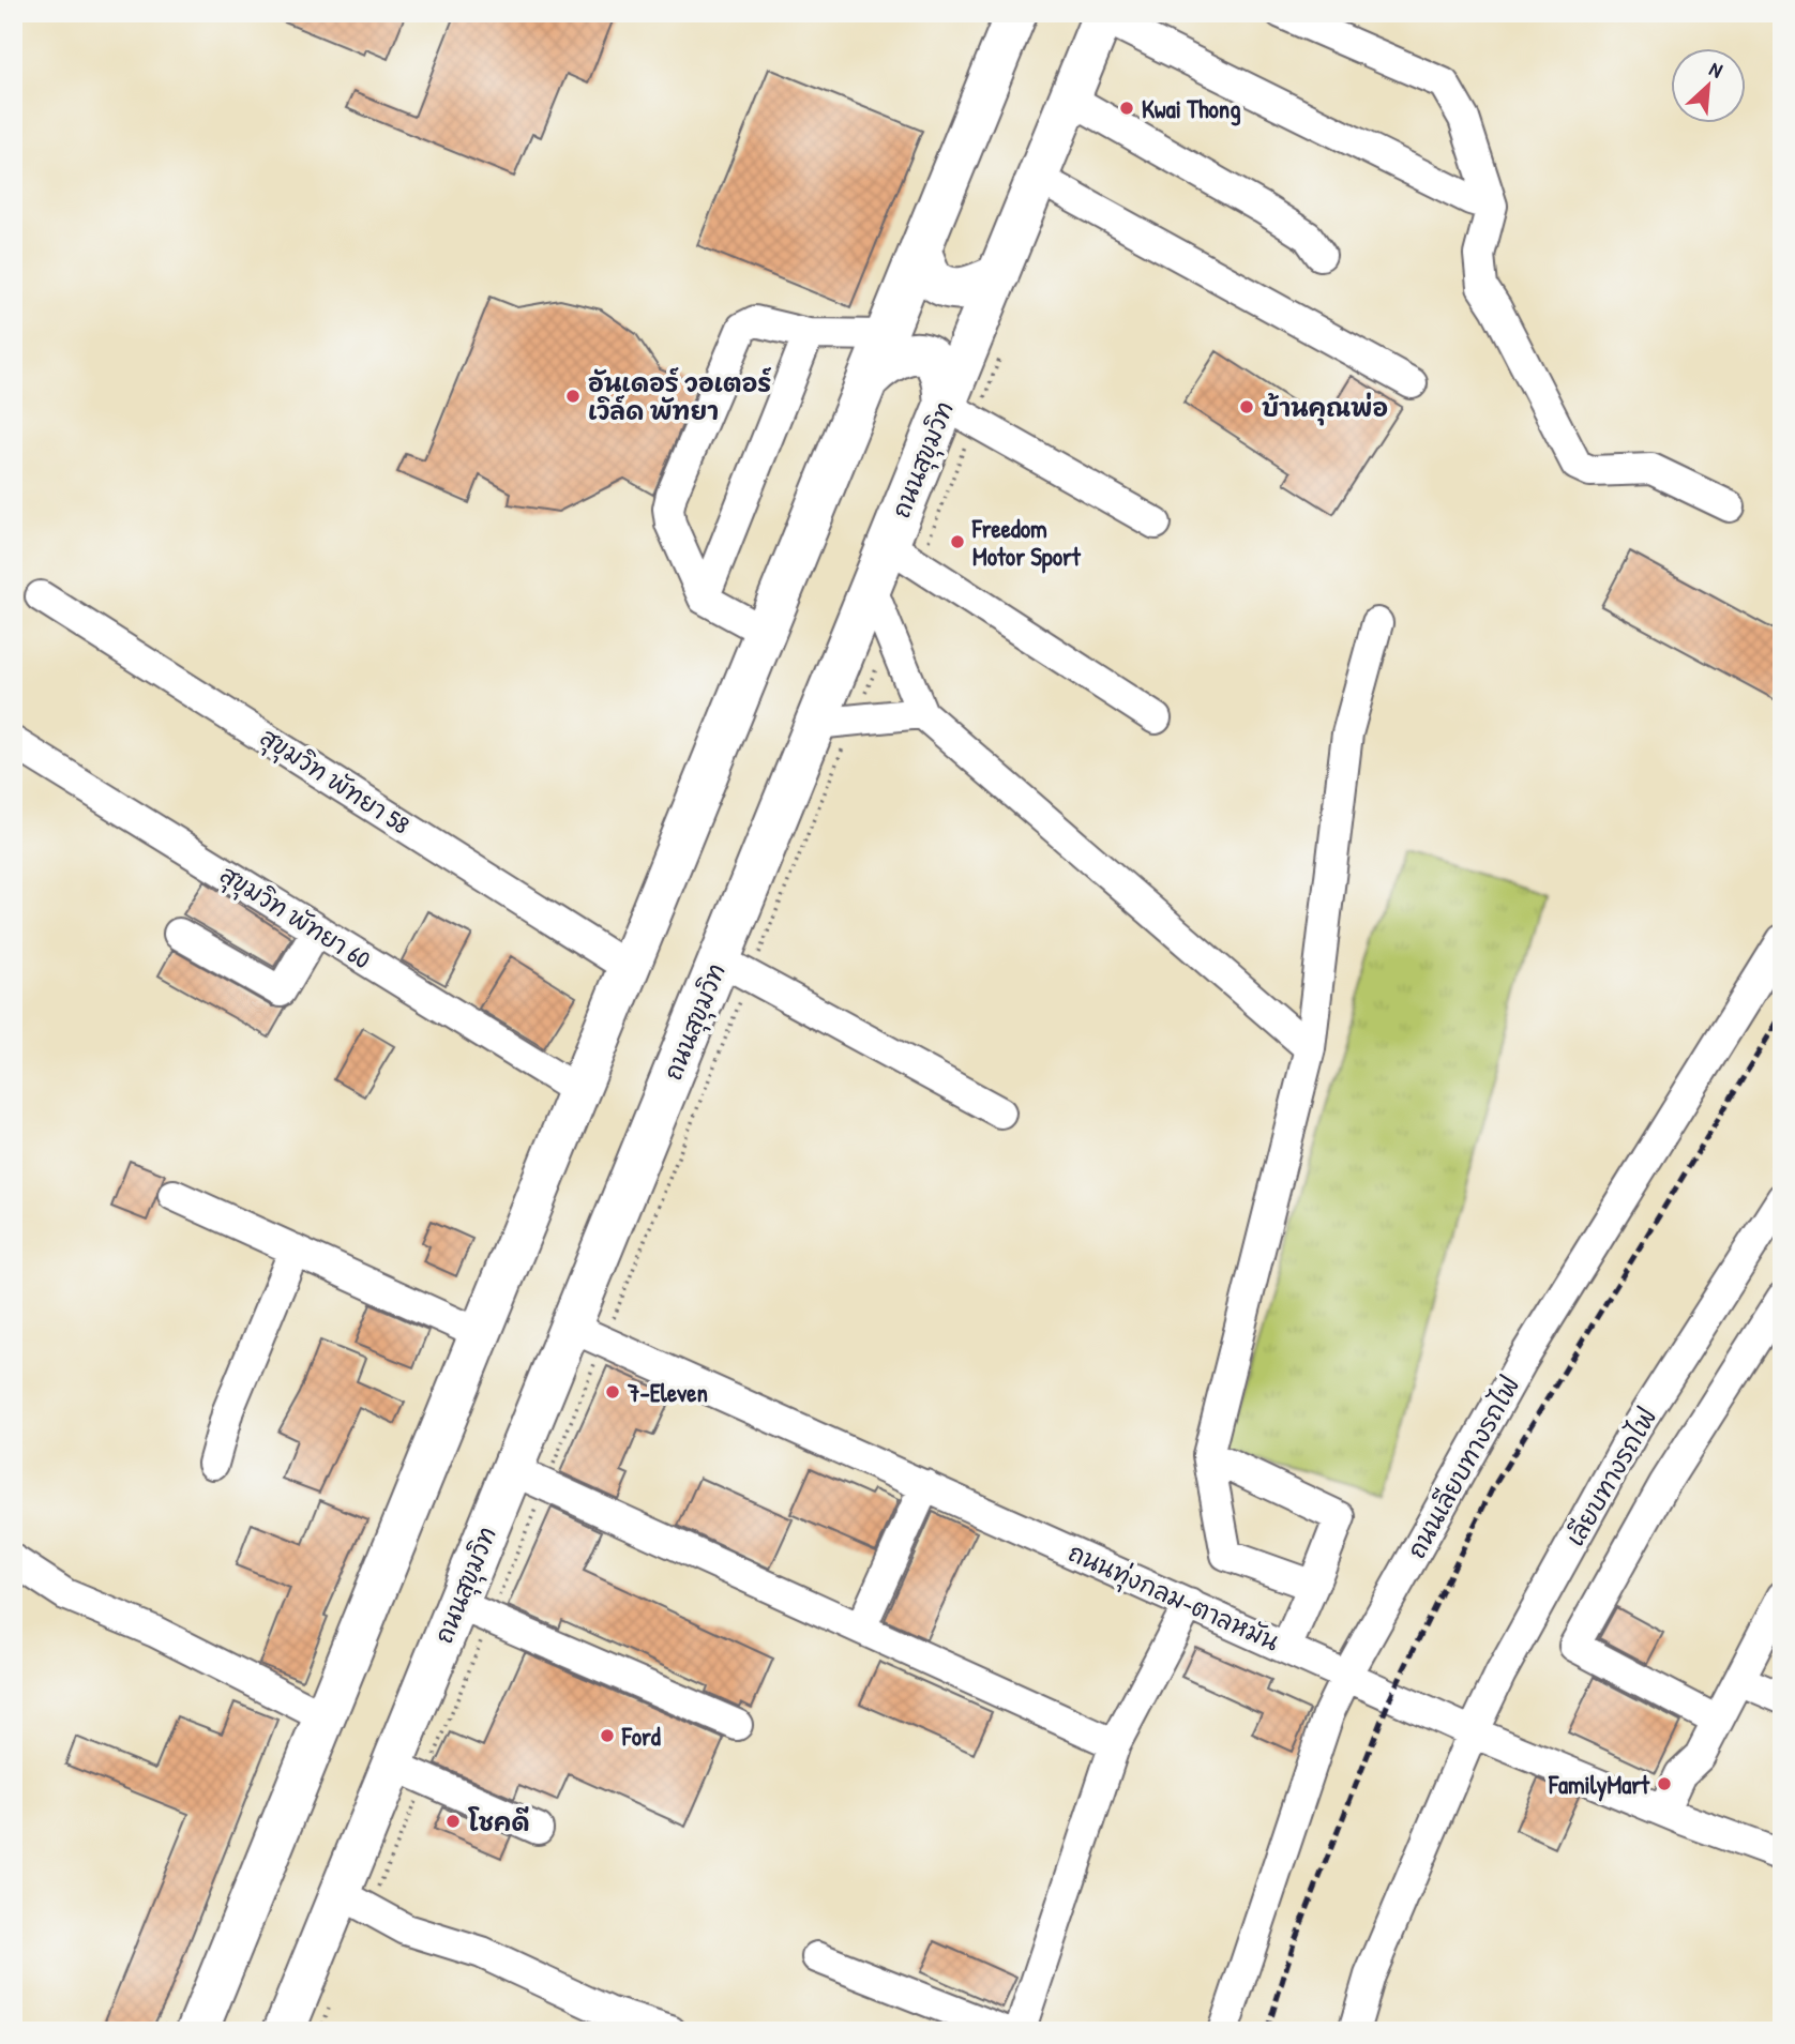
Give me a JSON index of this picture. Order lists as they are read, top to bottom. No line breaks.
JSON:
{"streets":{"highway":["ถนนสุขุมวิท"],"street":["สุขุมวิท พัทยา 58","สุขุมวิท พัทยา 60","ถนนเลียบทางรถไฟ","เลียบทางรถไฟ","ถนนทุ่งกลม-ตาลหมัน"]},"crossings":[["ถนนสุขุมวิท","ถนนทุ่งกลม-ตาลหมัน"],["ถนนเลียบทางรถไฟ","ถนนทุ่งกลม-ตาลหมัน"],["เลียบทางรถไฟ","ถนนทุ่งกลม-ตาลหมัน"]],"places":["Kwai Thong","อันเดอร์ วอเตอร์ เวิล์ด พัทยา","บ้านคุณพ่อ","Freedom Motor Sport","7-Eleven","Ford","FamilyMart","โชคดี"],"north":"top right"}
